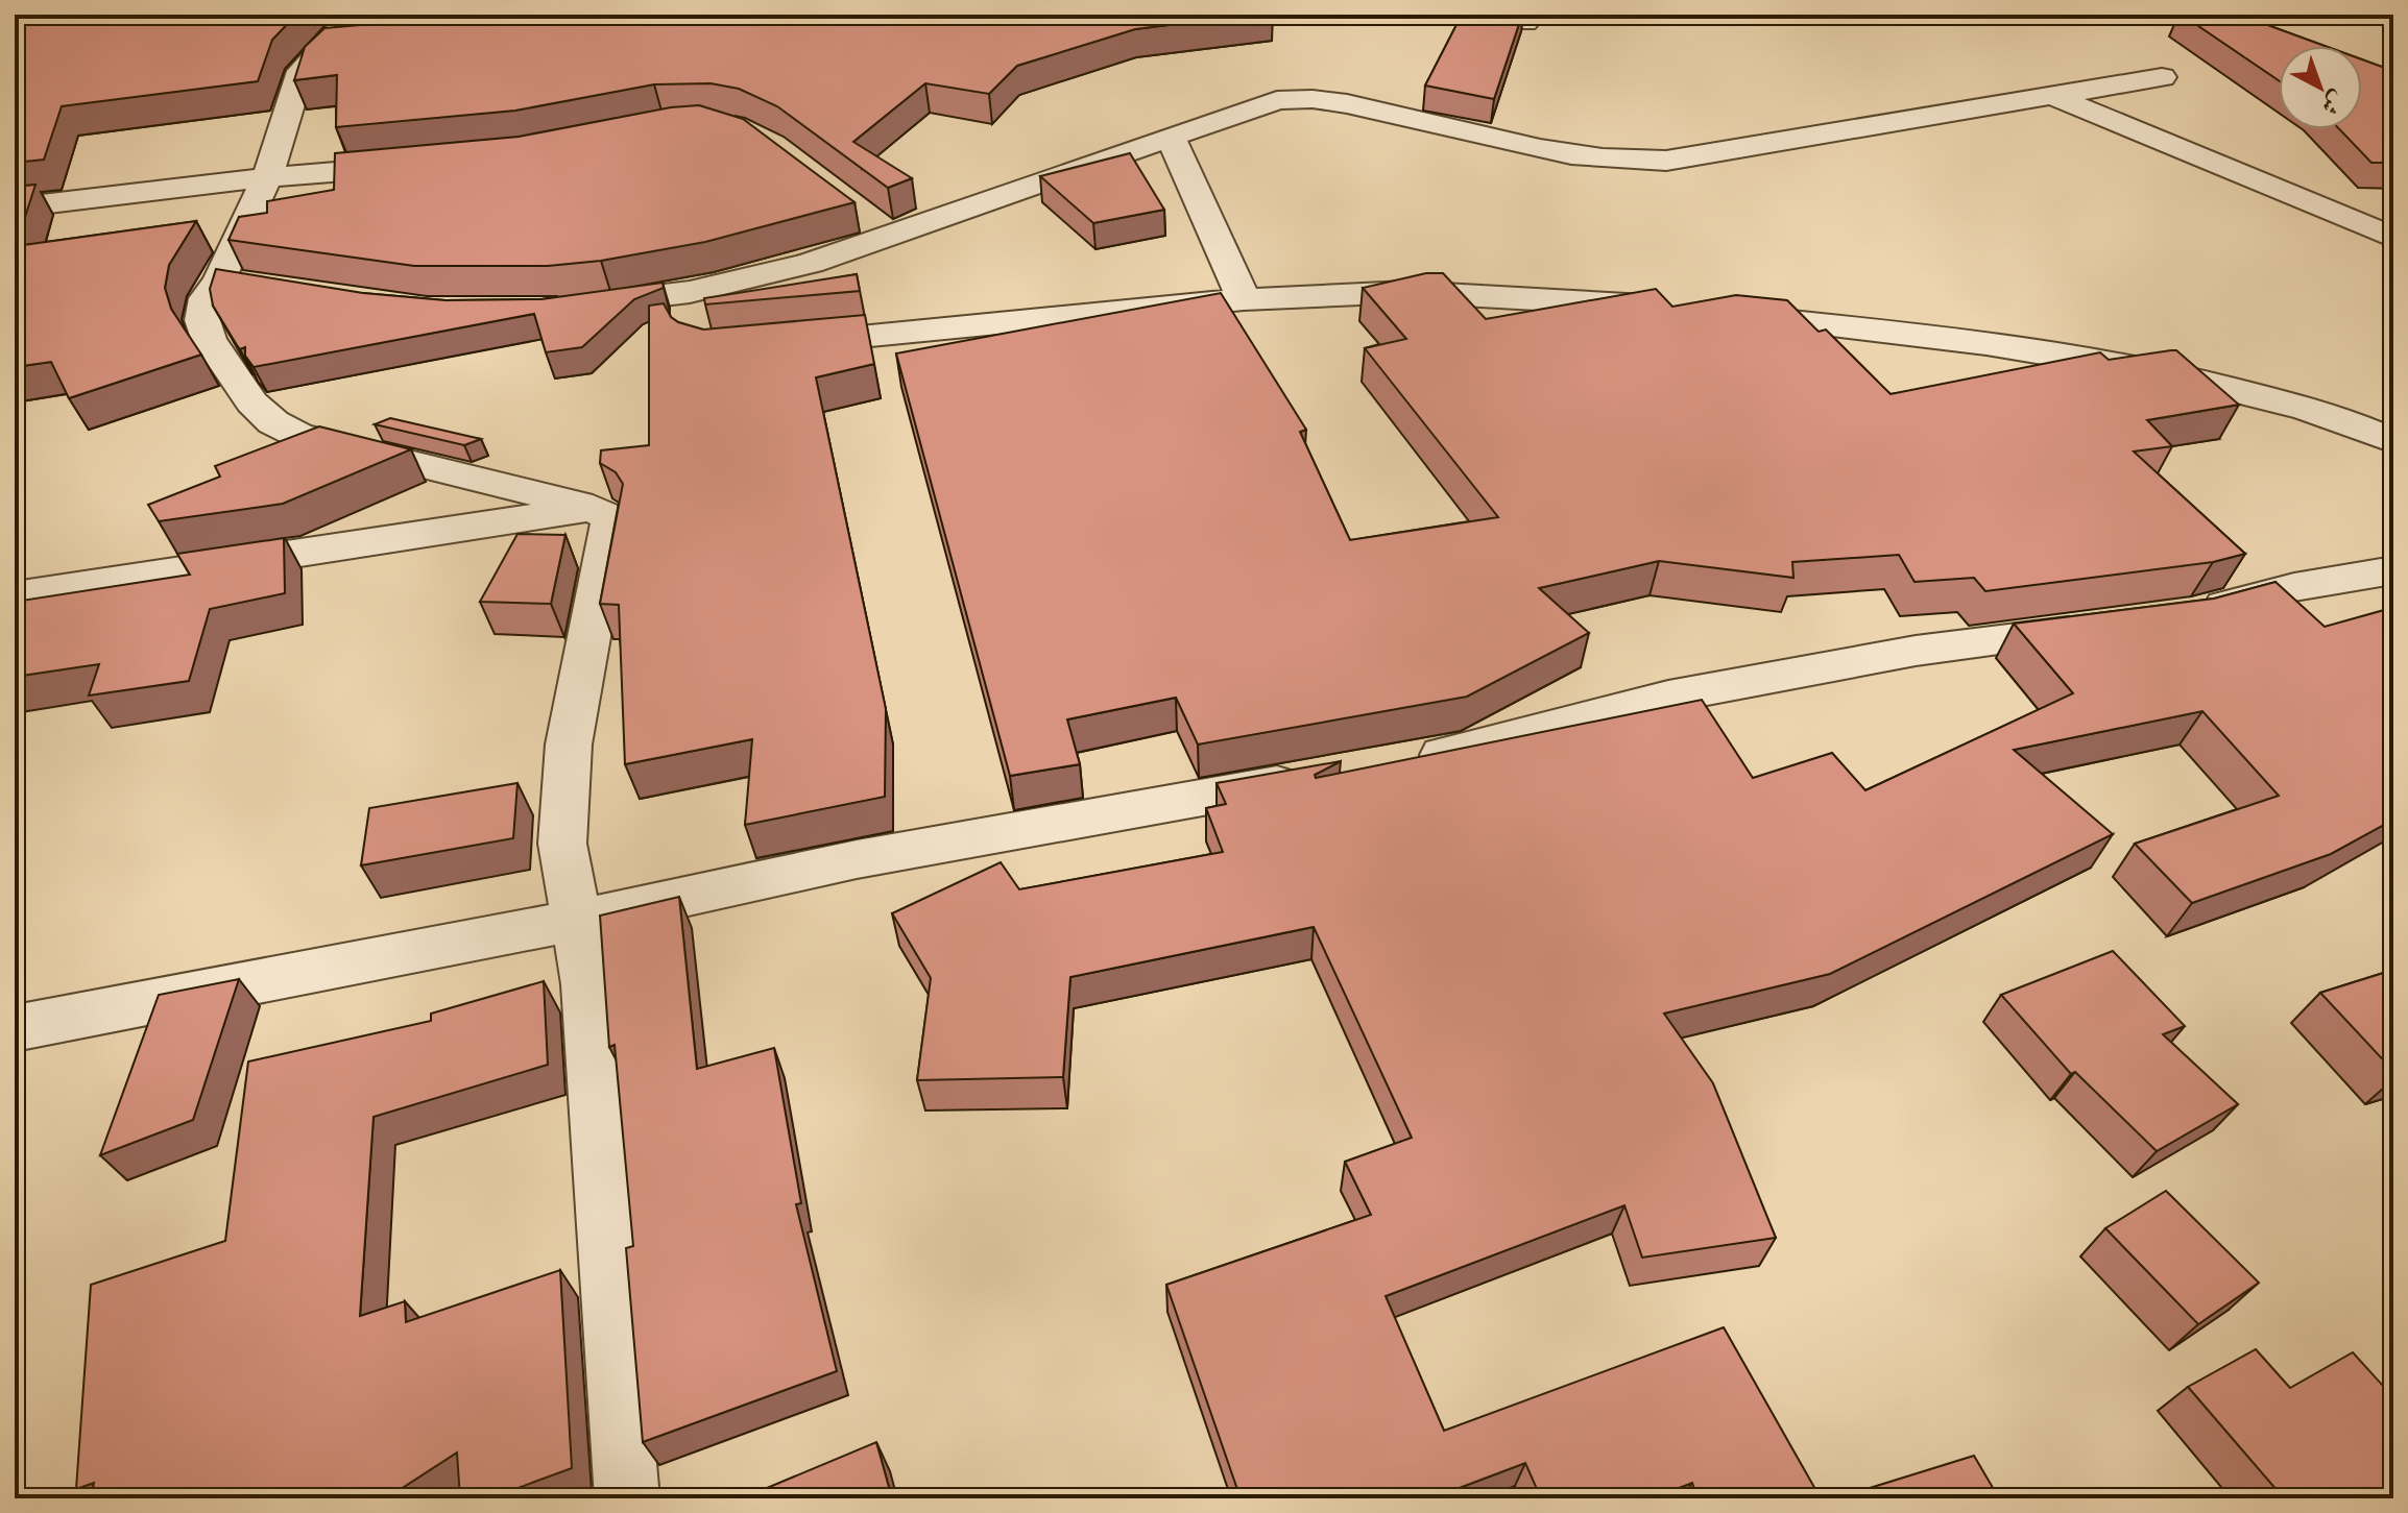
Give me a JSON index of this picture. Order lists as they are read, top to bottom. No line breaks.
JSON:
{"north":"bottom right"}
